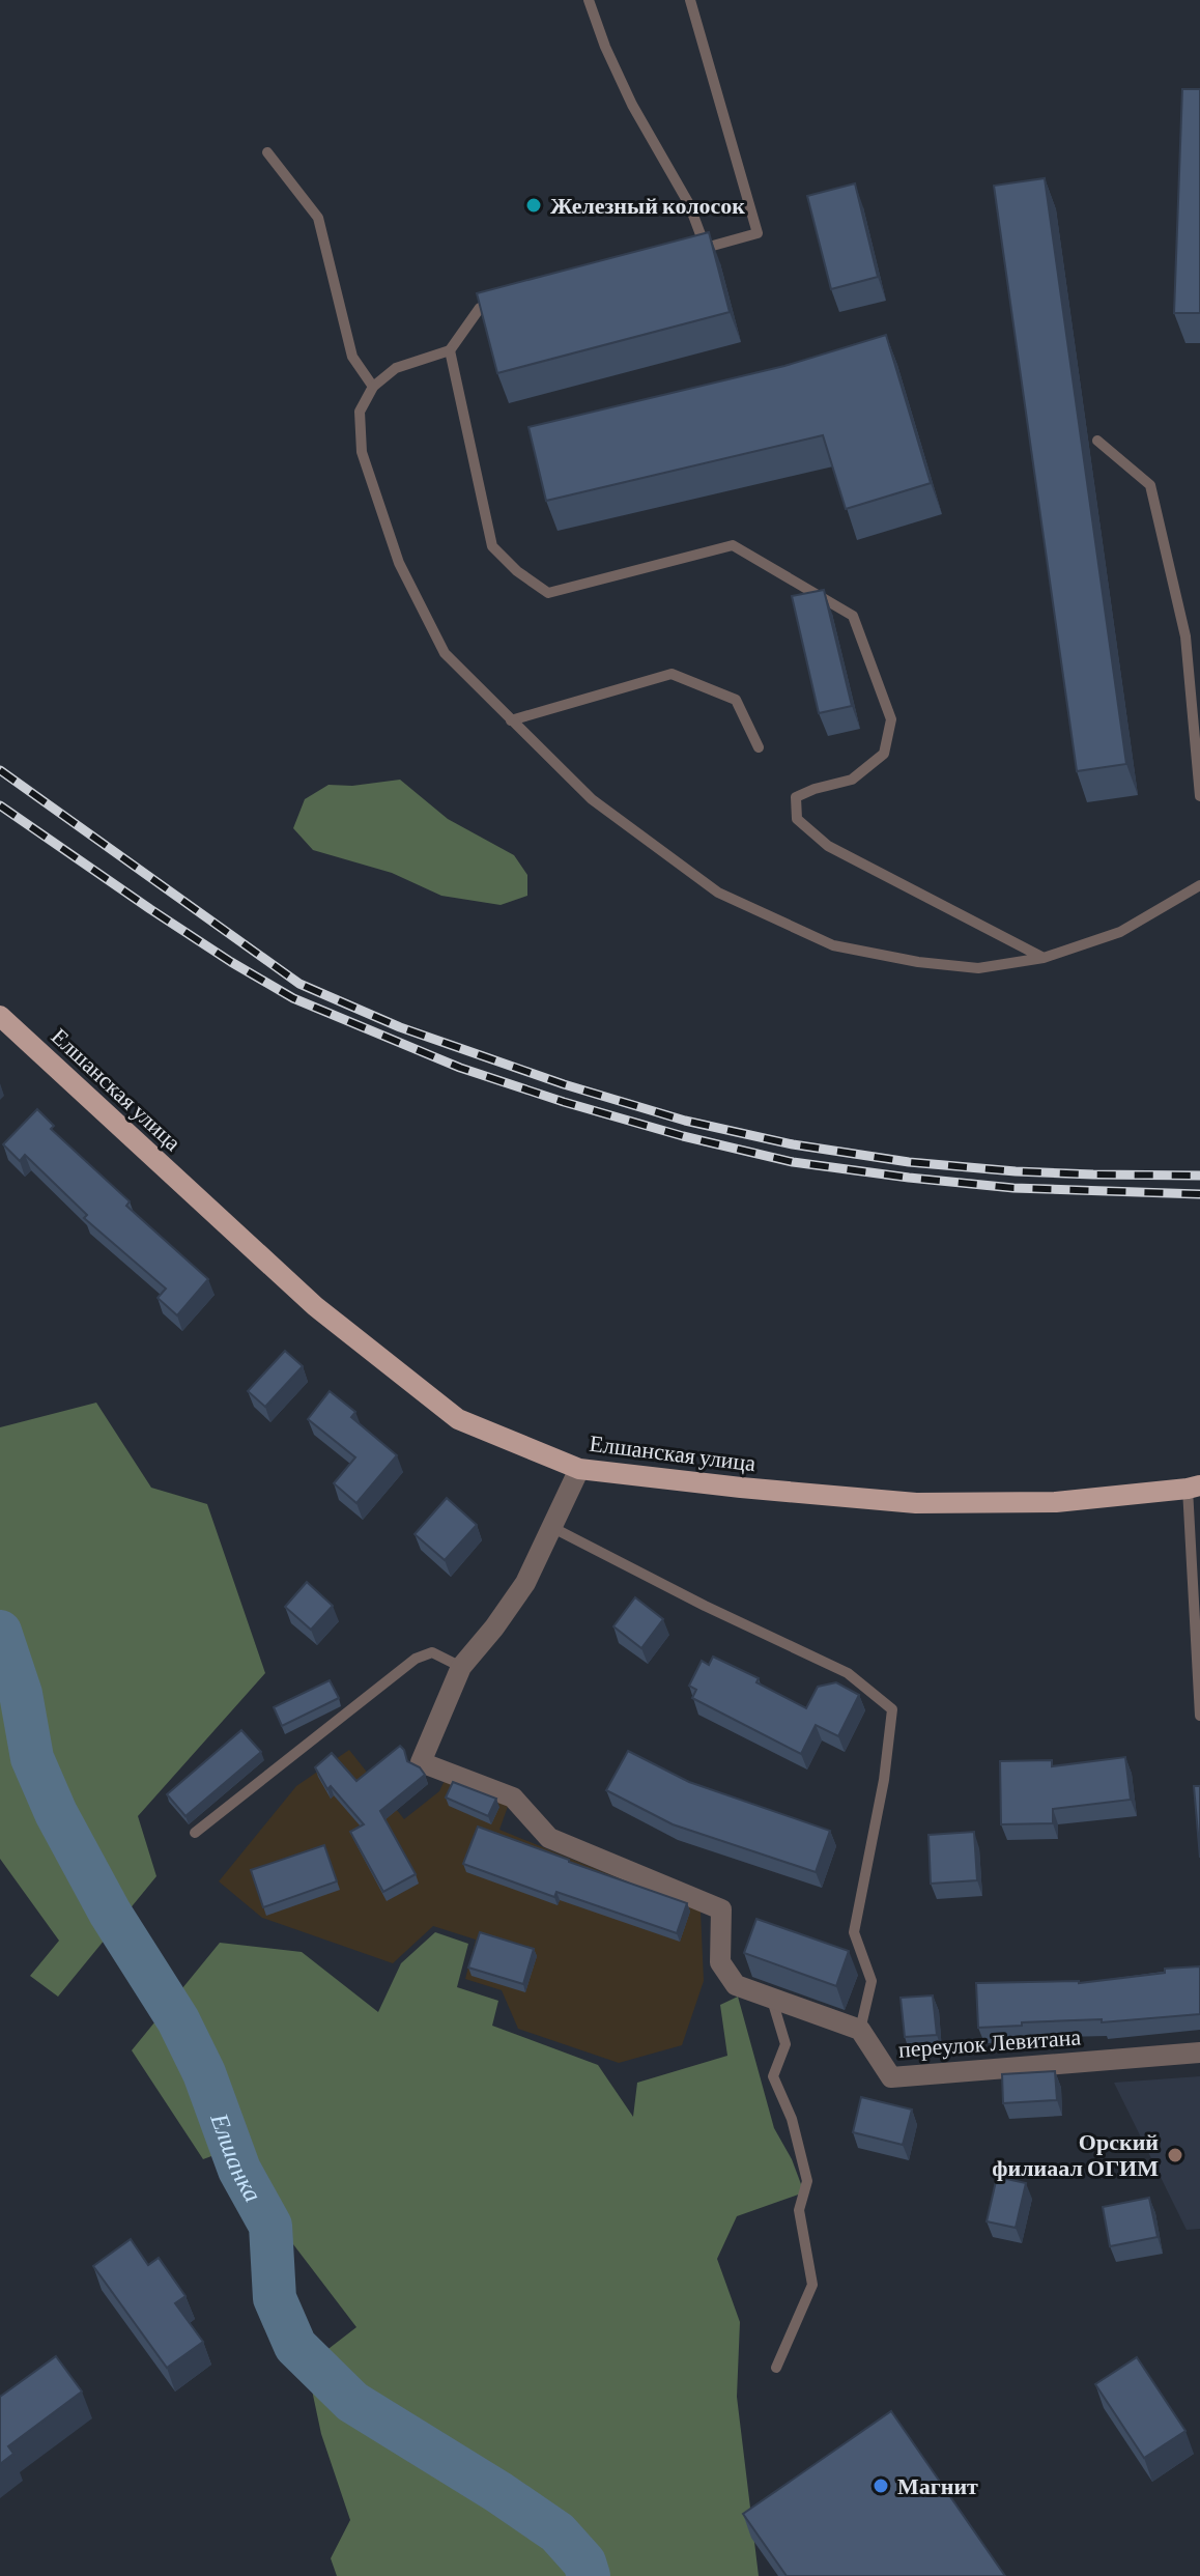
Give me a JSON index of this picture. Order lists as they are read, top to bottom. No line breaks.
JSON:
{"streets":{"main road":["Елшанская улица"],"street":["переулок Левитана"]},"water":["Елшанка"],"places":["Железный колосок","Орский филиаал ОГИМ","Магнит"]}
